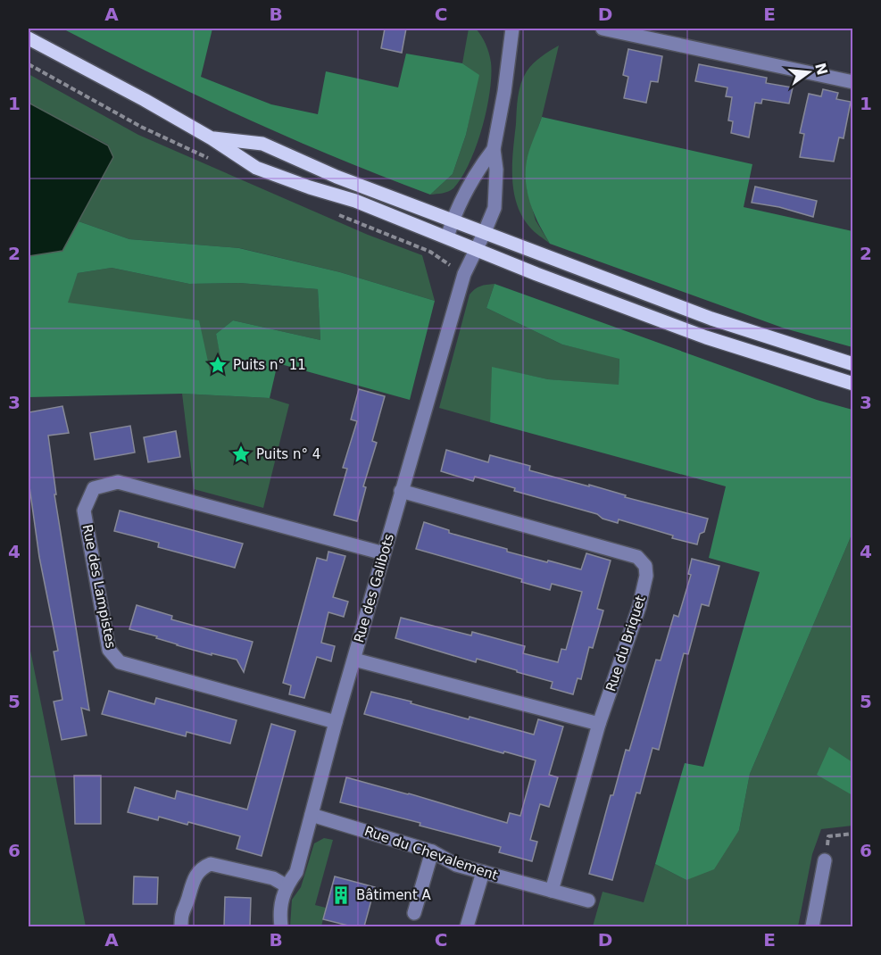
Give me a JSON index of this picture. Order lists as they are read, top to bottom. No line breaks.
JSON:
{"streets":{"street":["Rue des Lampistes","Rue des Galibots","Rue du Briquet","Rue du Chevalement"]},"crossings":[["Rue des Lampistes","Rue des Galibots"],["Rue des Galibots","Rue du Briquet"],["Rue des Galibots","Rue du Chevalement"]],"places":{"place":["Puits n° 11","Puits n° 4"],"building":["Bâtiment A"]},"north":"right","grid":{"columns":["A","B","C","D","E"],"rows":["1","2","3","4","5","6"]}}
